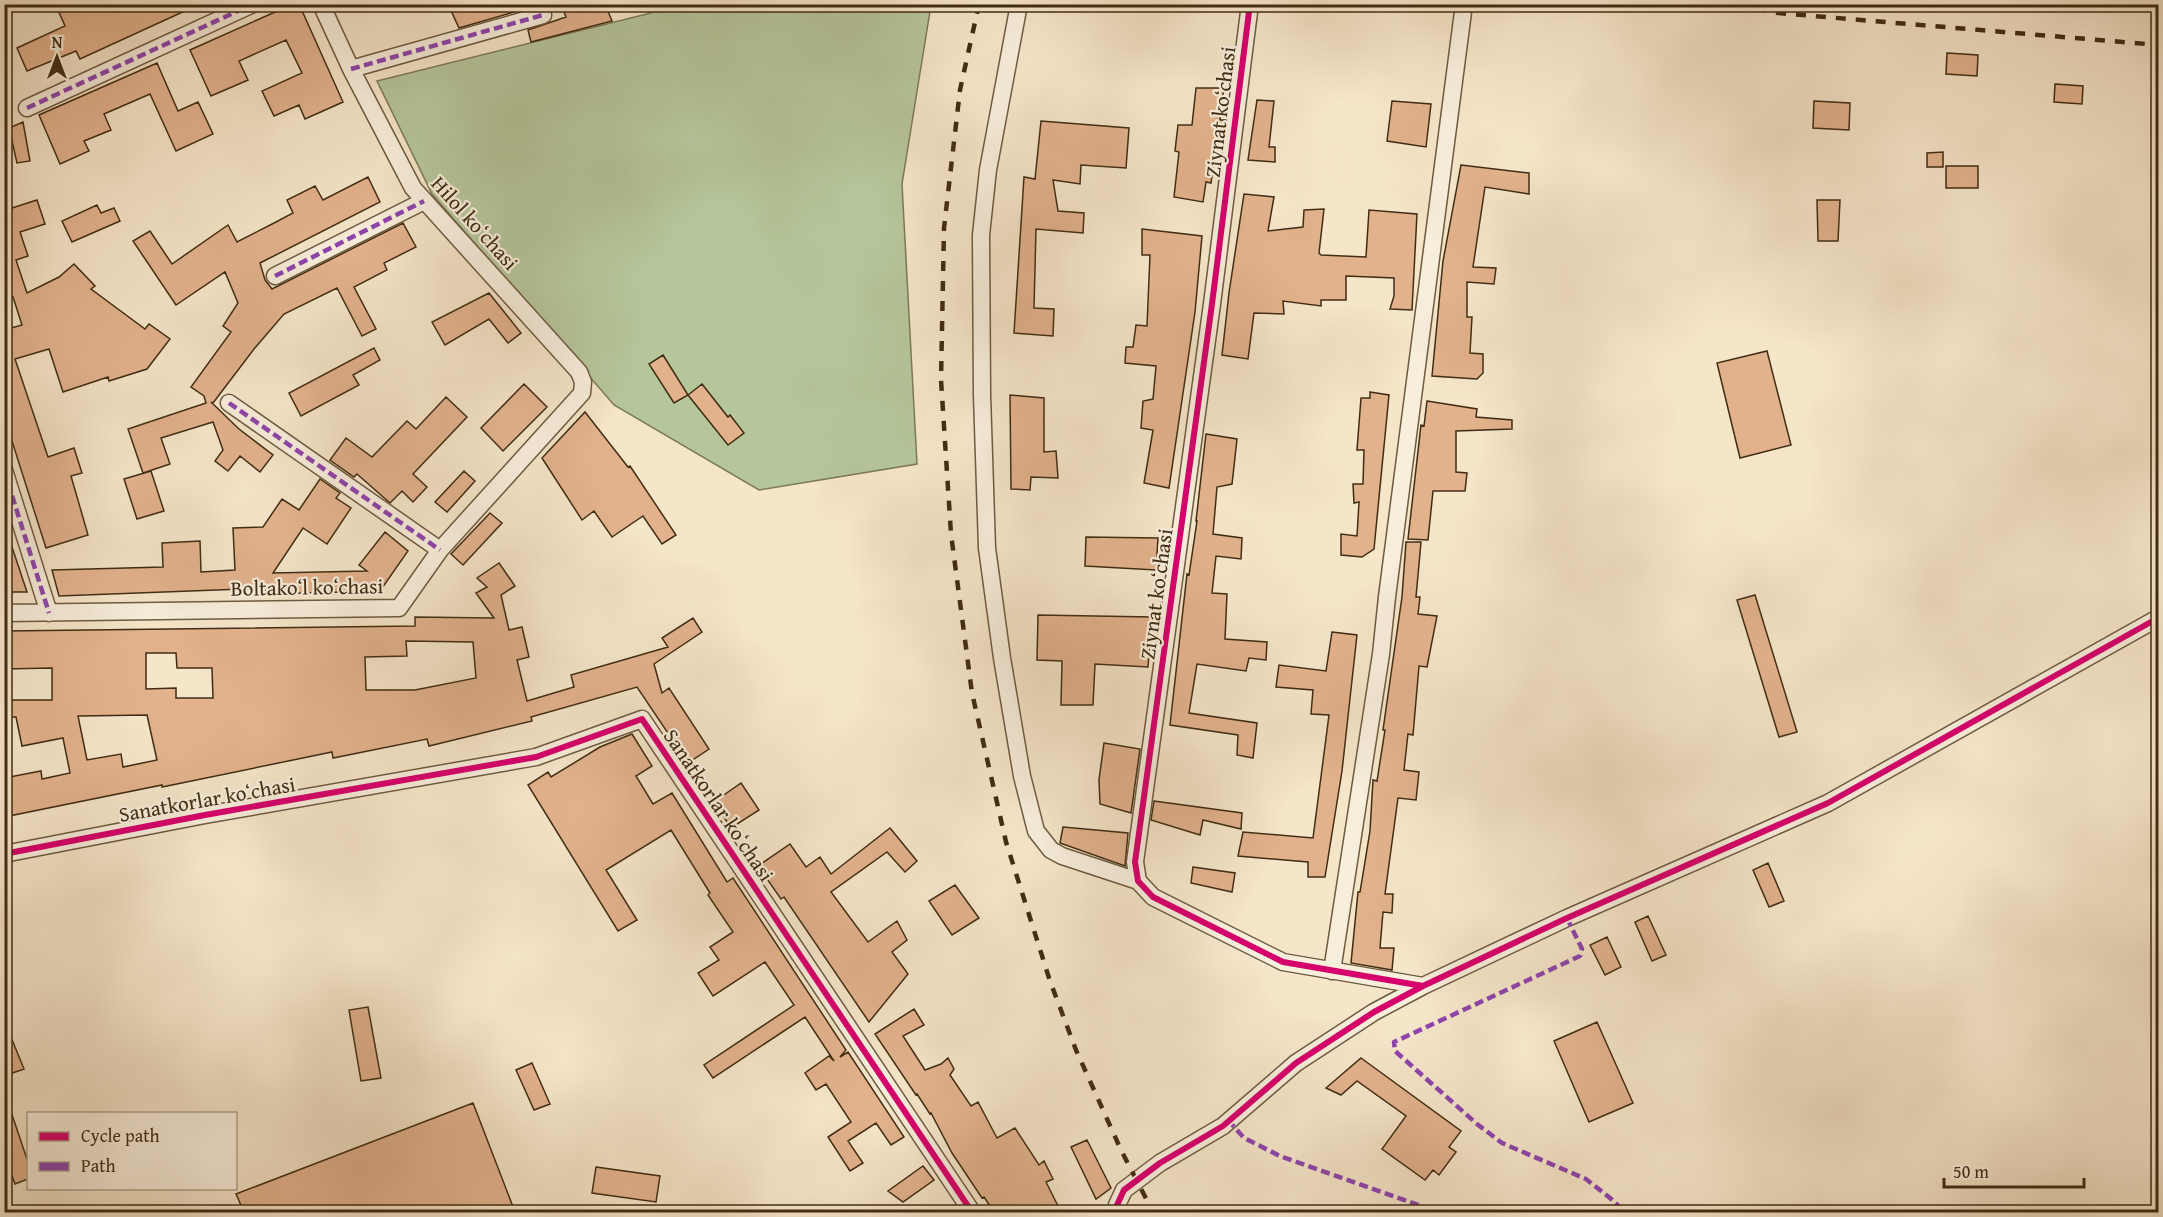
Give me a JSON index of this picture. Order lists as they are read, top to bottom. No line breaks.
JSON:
{"streets":{"street":["Ziynat koʻchasi","Hilol koʻchasi","Boltakoʻl koʻchasi","Sanatkorlar koʻchasi"]},"crossings":[["Hilol koʻchasi","Boltakoʻl koʻchasi"]],"legend":["Cycle path","Path"],"scale_bar":"50 m","north":"top"}
